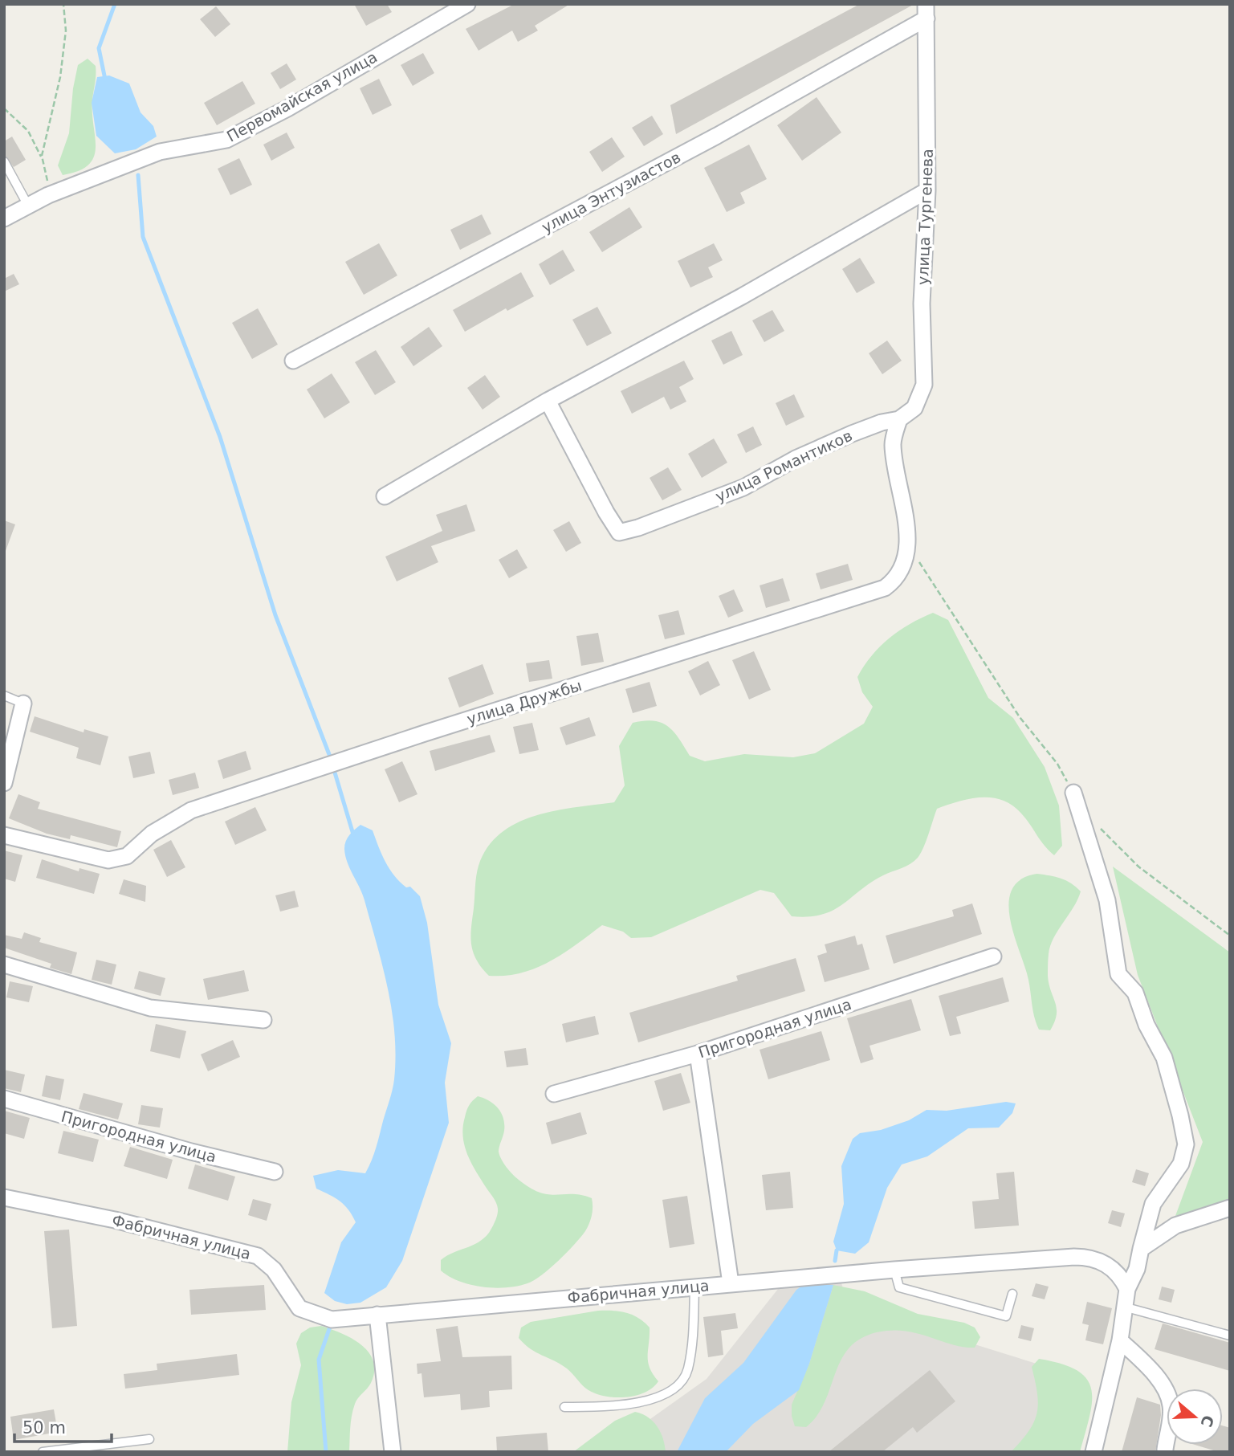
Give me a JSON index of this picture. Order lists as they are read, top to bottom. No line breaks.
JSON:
{"streets":{"street":["Первомайская улица","улица Энтузиастов","улица Тургенева","улица Романтиков","улица Дружбы","Пригородная улица","Фабричная улица"]},"crossings":[["улица Энтузиастов","улица Тургенева"],["улица Тургенева","улица Романтиков"],["улица Тургенева","улица Дружбы"],["улица Романтиков","улица Дружбы"]],"scale_bar":"50 m","north":"right"}
